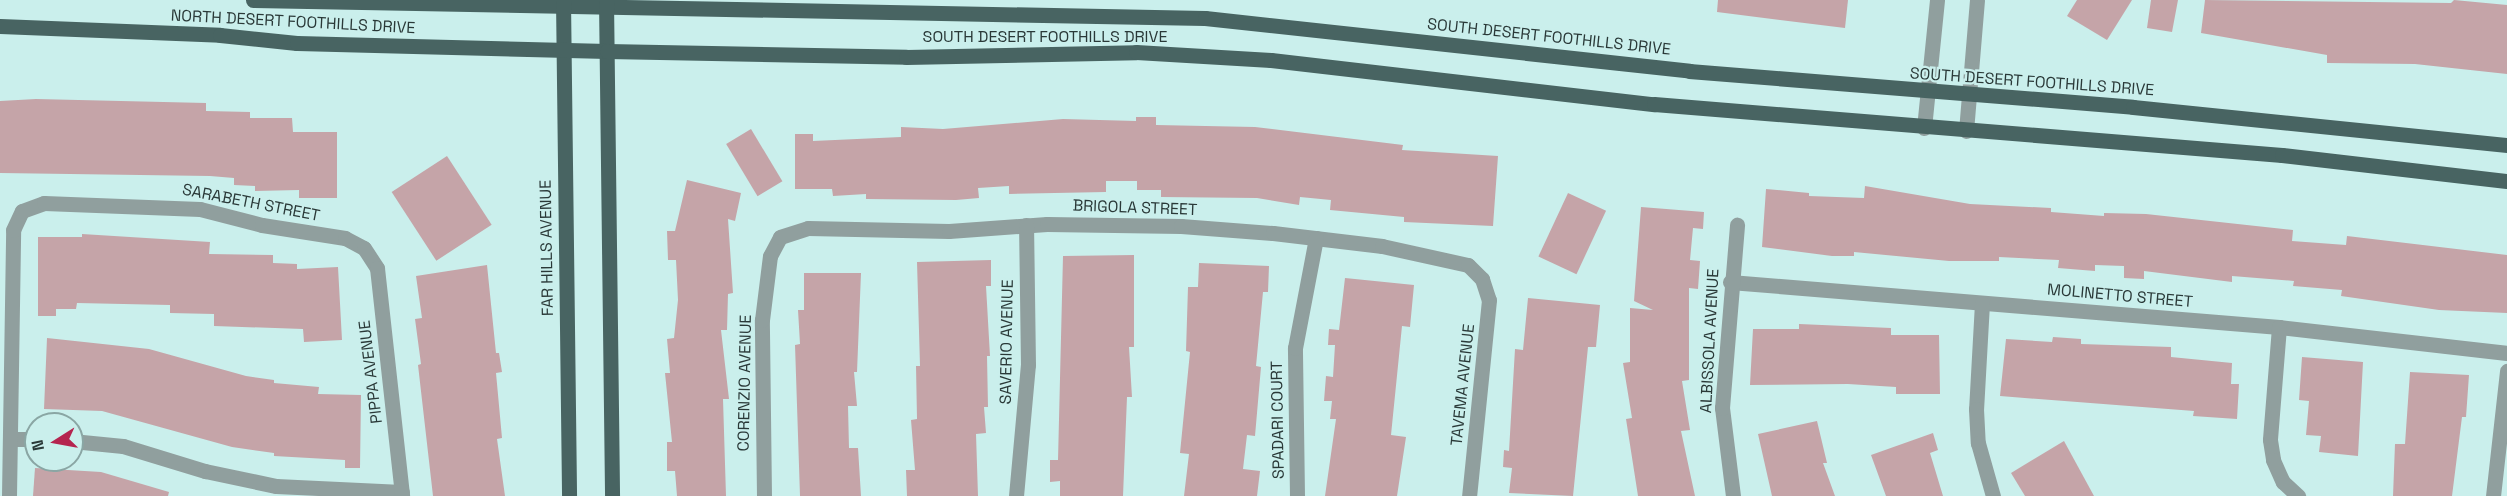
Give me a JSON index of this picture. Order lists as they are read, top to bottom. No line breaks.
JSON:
{"streets":{"main road":["NORTH DESERT FOOTHILLS DRIVE","SOUTH DESERT FOOTHILLS DRIVE","FAR HILLS AVENUE"],"street":["SARABETH STREET","BRIGOLA STREET","MOLINETTO STREET","ALBISSOLA AVENUE","SAVERIO AVENUE","PIPPA AVENUE","CORENZIO AVENUE","TAVEMA AVENUE","SPADARI COURT"]},"crossings":[["NORTH DESERT FOOTHILLS DRIVE","SOUTH DESERT FOOTHILLS DRIVE"],["NORTH DESERT FOOTHILLS DRIVE","FAR HILLS AVENUE"],["SARABETH STREET","PIPPA AVENUE"],["BRIGOLA STREET","SAVERIO AVENUE"],["BRIGOLA STREET","CORENZIO AVENUE"],["BRIGOLA STREET","TAVEMA AVENUE"],["BRIGOLA STREET","SPADARI COURT"],["MOLINETTO STREET","ALBISSOLA AVENUE"]],"north":"left"}
